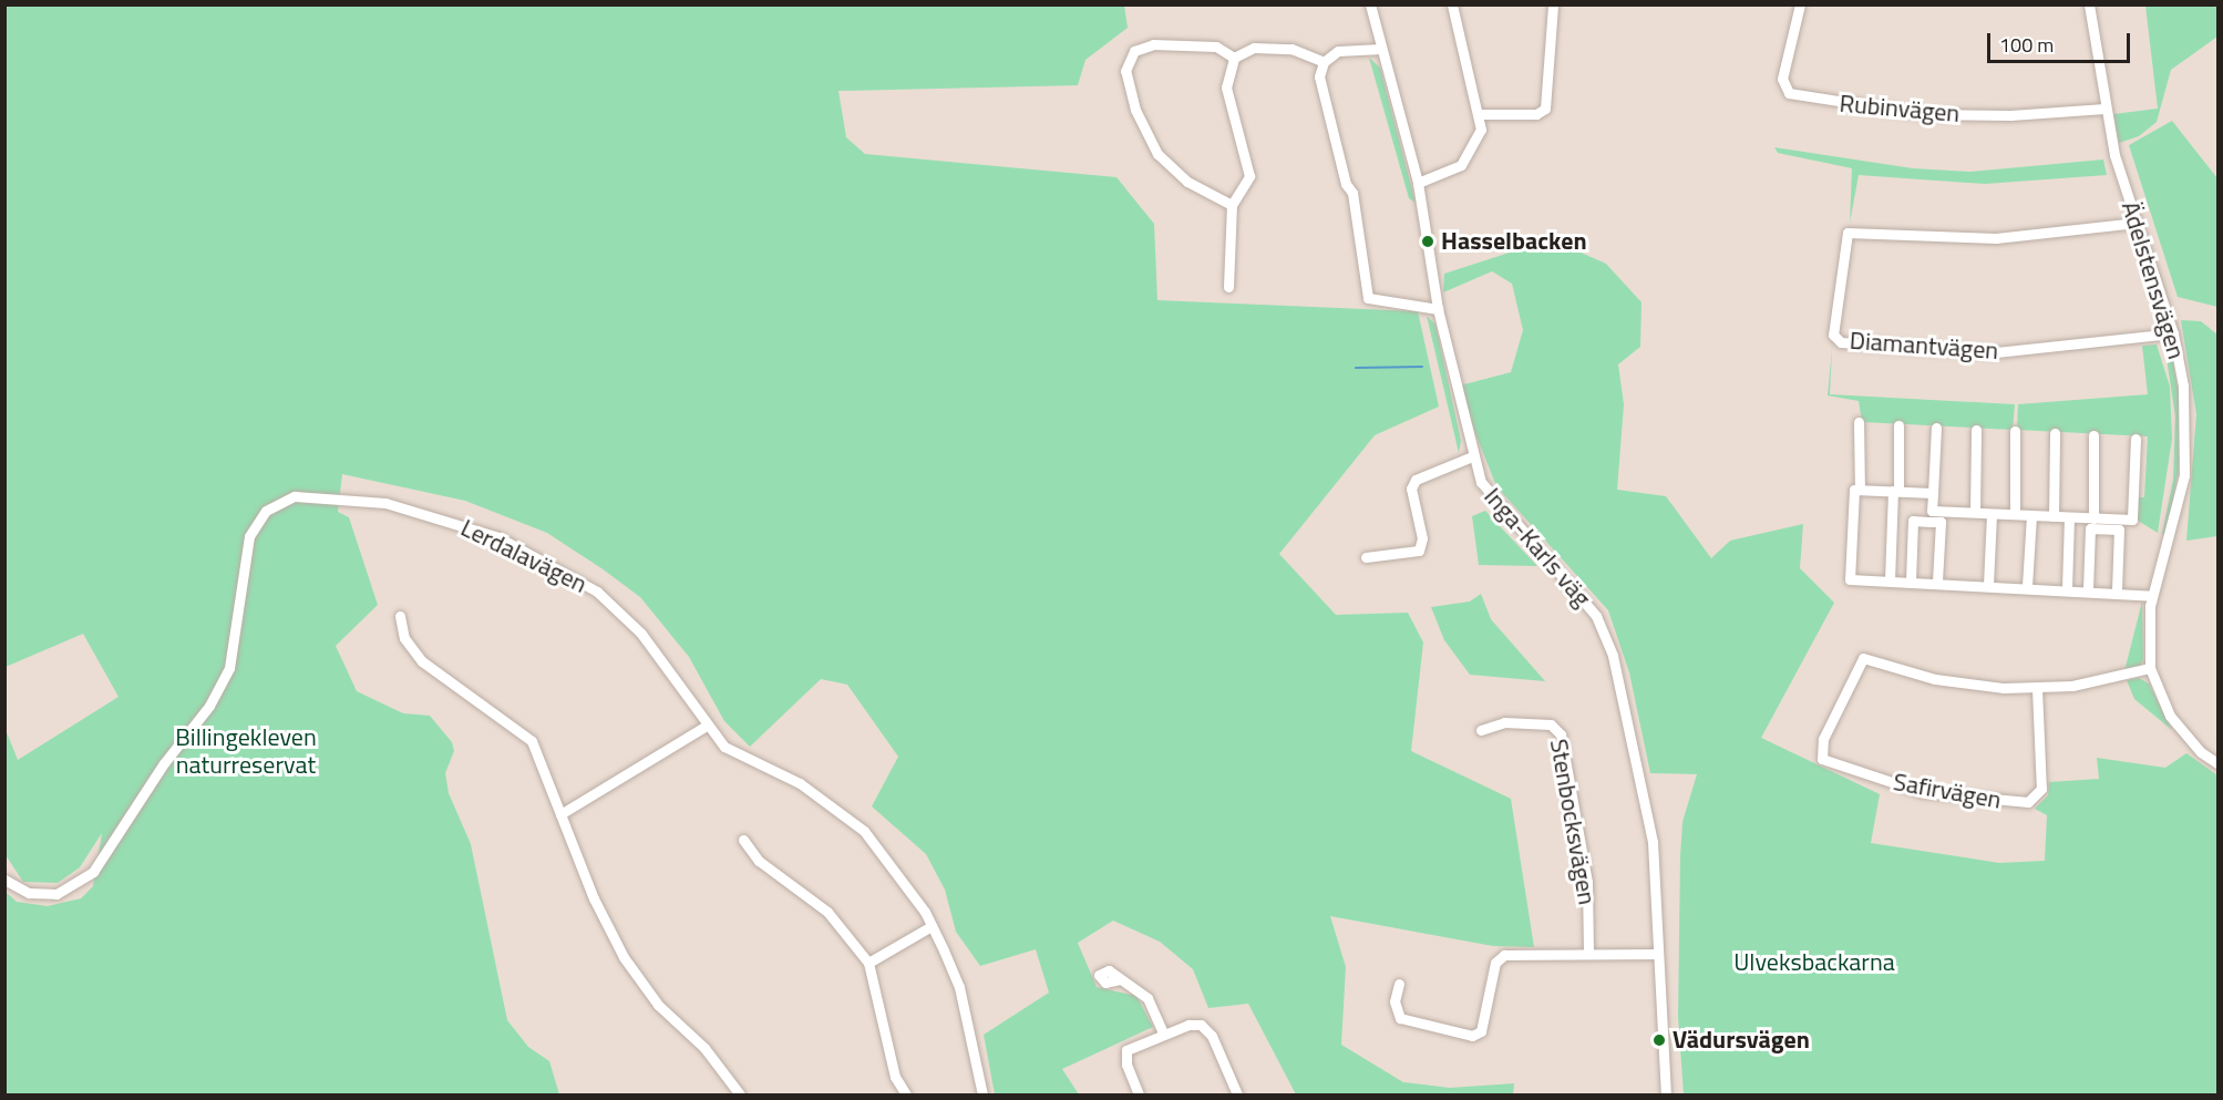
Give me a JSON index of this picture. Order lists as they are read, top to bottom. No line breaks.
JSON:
{"streets":{"street":["Rubinvägen","Ädelstensvägen","Diamantvägen","Inga-Karls väg","Lerdalavägen","Safirvägen","Stenbocksvägen"]},"crossings":[["Rubinvägen","Ädelstensvägen"],["Ädelstensvägen","Diamantvägen"]],"parks":["Billingekleven naturreservat","Ulveksbackarna"],"places":["Hasselbacken","Vädursvägen"],"scale_bar":"100 m"}
